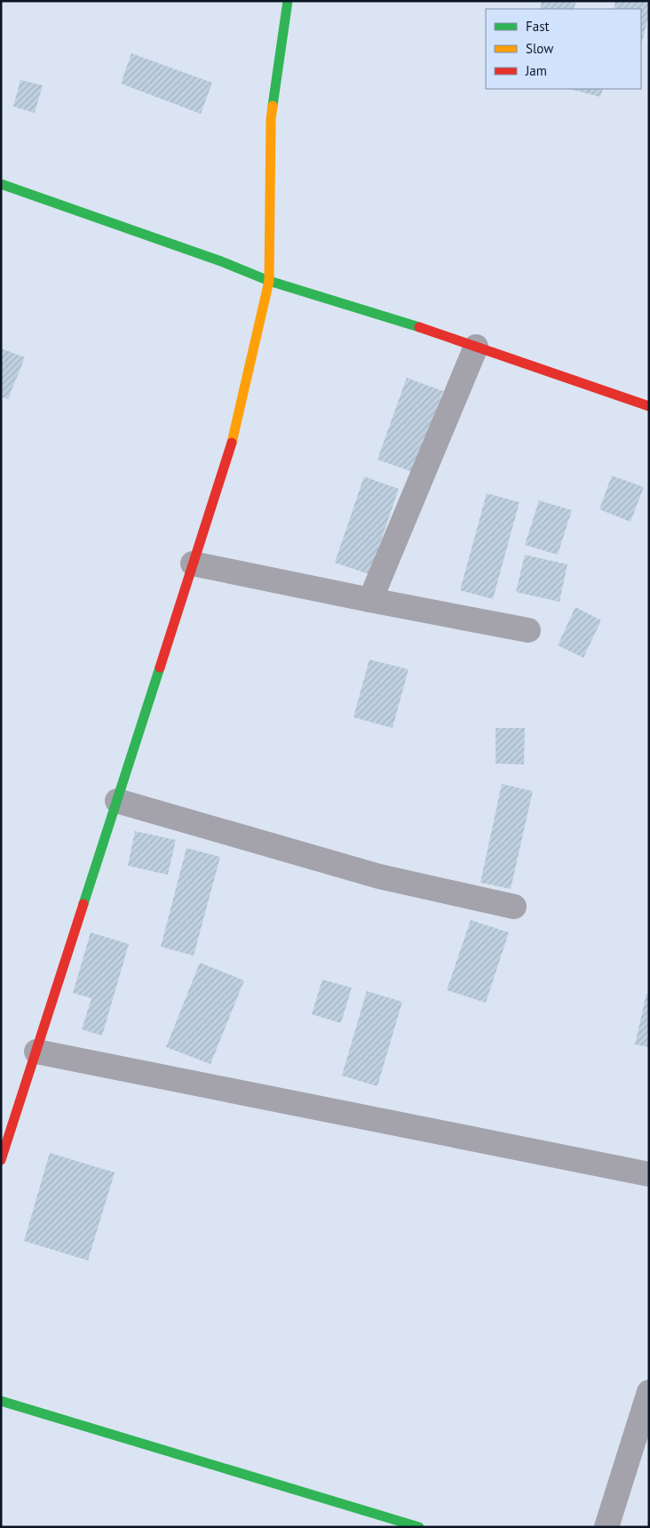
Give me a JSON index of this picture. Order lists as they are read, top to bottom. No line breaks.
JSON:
{"legend":["Fast","Slow","Jam"]}
